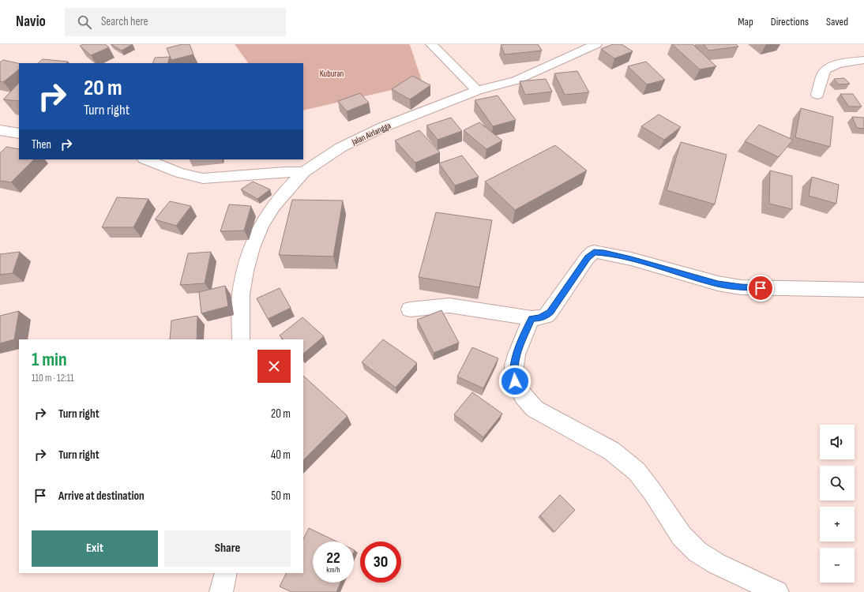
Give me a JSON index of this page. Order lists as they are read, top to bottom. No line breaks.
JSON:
{"streets":{"street":["Jalan Airlangga"]},"parks":["Kuburan"],"page":{"header":"Navio","search":"Search here","nav":["Map","Directions","Saved"],"turn":["20 m","Turn right"],"then":"Then","heading":["1 min","110 m · 12:11"],"list":[{"name":"Turn right","value":"20 m"},{"name":"Turn right","value":"40 m"},{"name":"Arrive at destination","value":"50 m"}],"map_buttons":["+","−"],"buttons":["Exit","Share"],"speed":"22 km/h","limit":"30"}}
